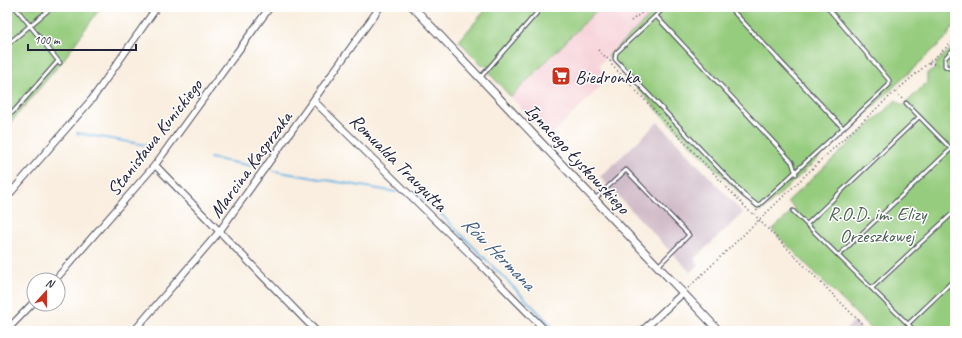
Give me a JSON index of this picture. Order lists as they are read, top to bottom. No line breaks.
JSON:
{"streets":{"street":["Stanisława Kunickiego","Ignacego Łyskowskiego","Romualda Traugutta","Marcina Kasprzaka"]},"crossings":[["Romualda Traugutta","Marcina Kasprzaka"]],"water":["Rów Hermana"],"parks":["R.O.D. im. Elizy Orzeszkowej"],"places":{"supermarket":["Biedronka"]},"scale_bar":"100 m","north":"top"}
